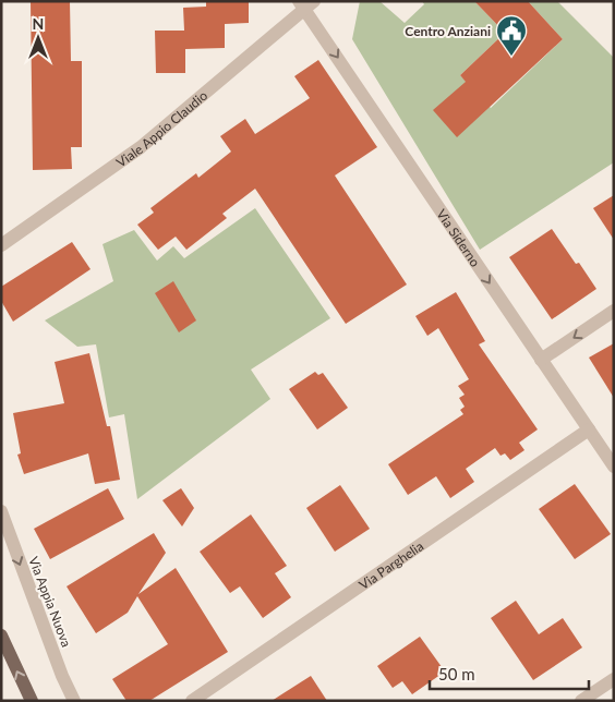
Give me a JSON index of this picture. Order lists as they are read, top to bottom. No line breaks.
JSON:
{"streets":{"street":["Viale Appio Claudio","Via Siderno","Via Parghelia","Via Appia Nuova"]},"crossings":[["Viale Appio Claudio","Via Siderno"],["Via Siderno","Via Parghelia"]],"one_way":["Via Siderno","Via Appia Nuova"],"places":{"public building":["Centro Anziani"]},"scale_bar":"50 m","north":"top"}
